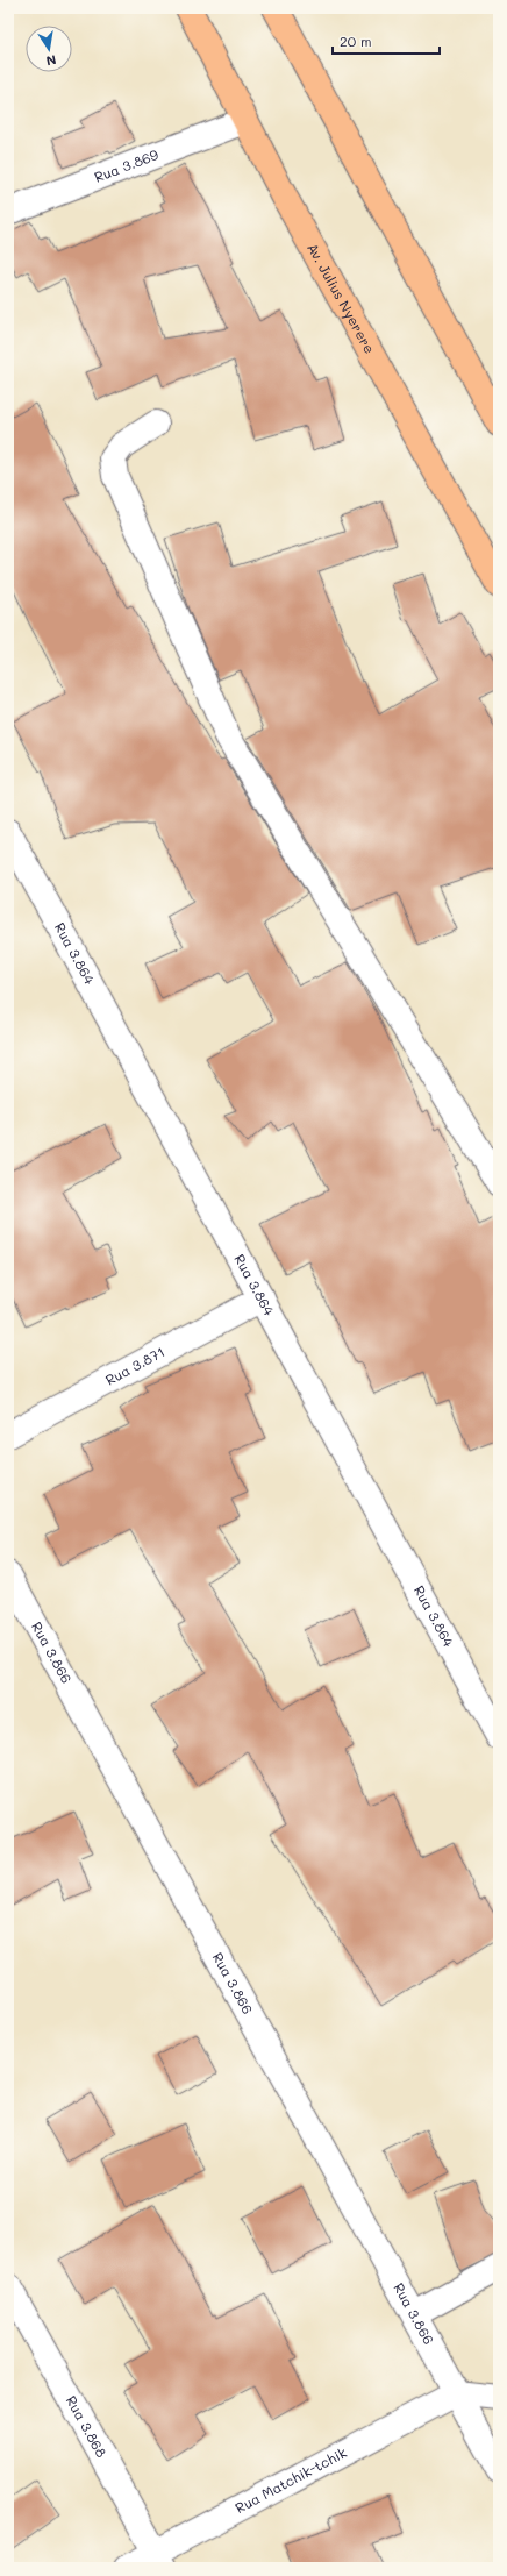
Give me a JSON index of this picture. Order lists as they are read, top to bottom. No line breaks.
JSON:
{"streets":{"main road":["Av. Julius Nyerere"],"street":["Rua 3.869","Rua 3.864","Rua 3.871","Rua 3.866","Rua 3.868","Rua Matchik-tchik"]},"crossings":[["Rua 3.869","Av. Julius Nyerere"],["Rua 3.864","Rua 3.871"],["Rua 3.866","Rua Matchik-tchik"],["Rua 3.868","Rua Matchik-tchik"]],"scale_bar":"20 m","north":"bottom"}
